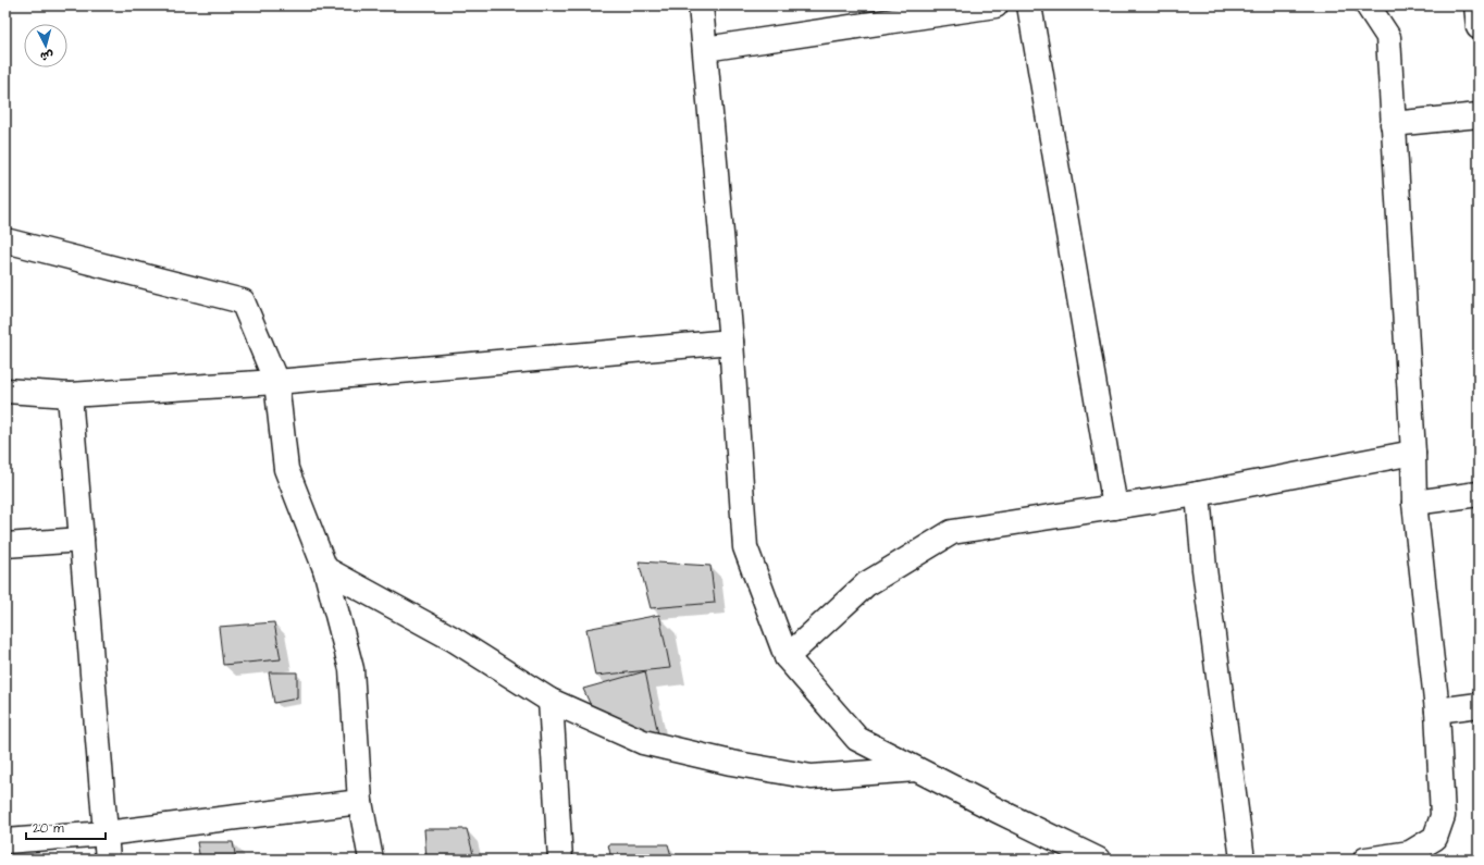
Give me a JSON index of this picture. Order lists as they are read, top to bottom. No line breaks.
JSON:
{"scale_bar":"20 m","north":"bottom"}
